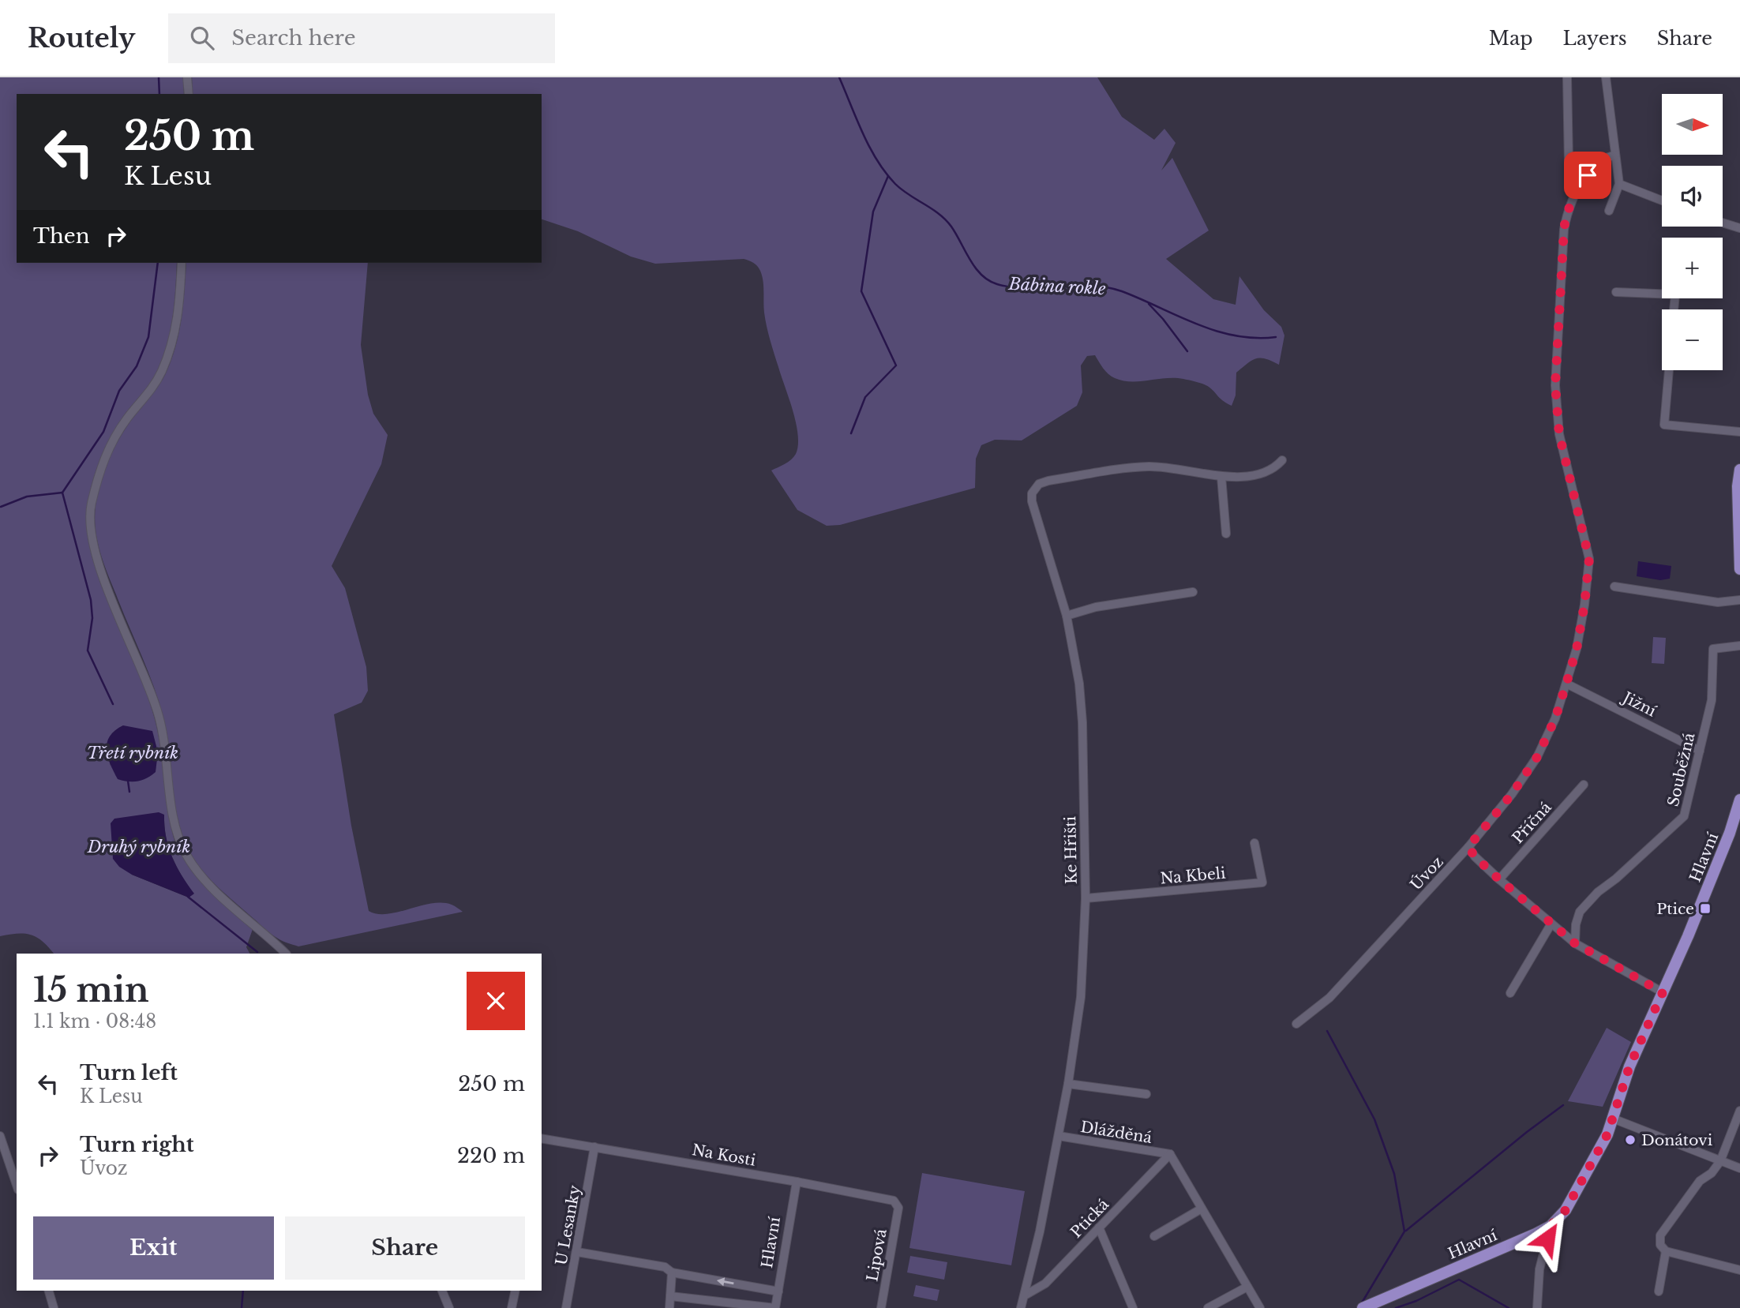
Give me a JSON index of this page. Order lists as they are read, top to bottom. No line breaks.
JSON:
{"streets":{"main road":["Hlavní"],"street":["Jižní","Souběžná","Příčná","Ke Hřišti","Úvoz","Na Kbeli","Dlážděná","Na Kosti","Ptická","U Lesanky","Lipová"]},"crossings":[["Jižní","Souběžná"],["Jižní","Úvoz"],["Ke Hřišti","Na Kbeli"],["Ke Hřišti","Dlážděná"],["Ke Hřišti","Ptická"],["Hlavní","Na Kosti"],["Dlážděná","Ptická"],["Na Kosti","U Lesanky"],["Na Kosti","Lipová"]],"water":["Bábina rokle","Třetí rybník","Druhý rybník"],"places":{"transit":["Ptice"],"other":["Donátovi"]},"north":"right","page":{"header":"Routely","search":"Search here","nav":["Map","Layers","Share"],"map_buttons":["+","−"],"turn":["250 m","K Lesu"],"then":"Then","heading":["15 min","1.1 km · 08:48"],"list":[{"name":"Turn left","note":"K Lesu","value":"250 m"},{"name":"Turn right","note":"Úvoz","value":"220 m"}],"buttons":["Exit","Share"]}}
